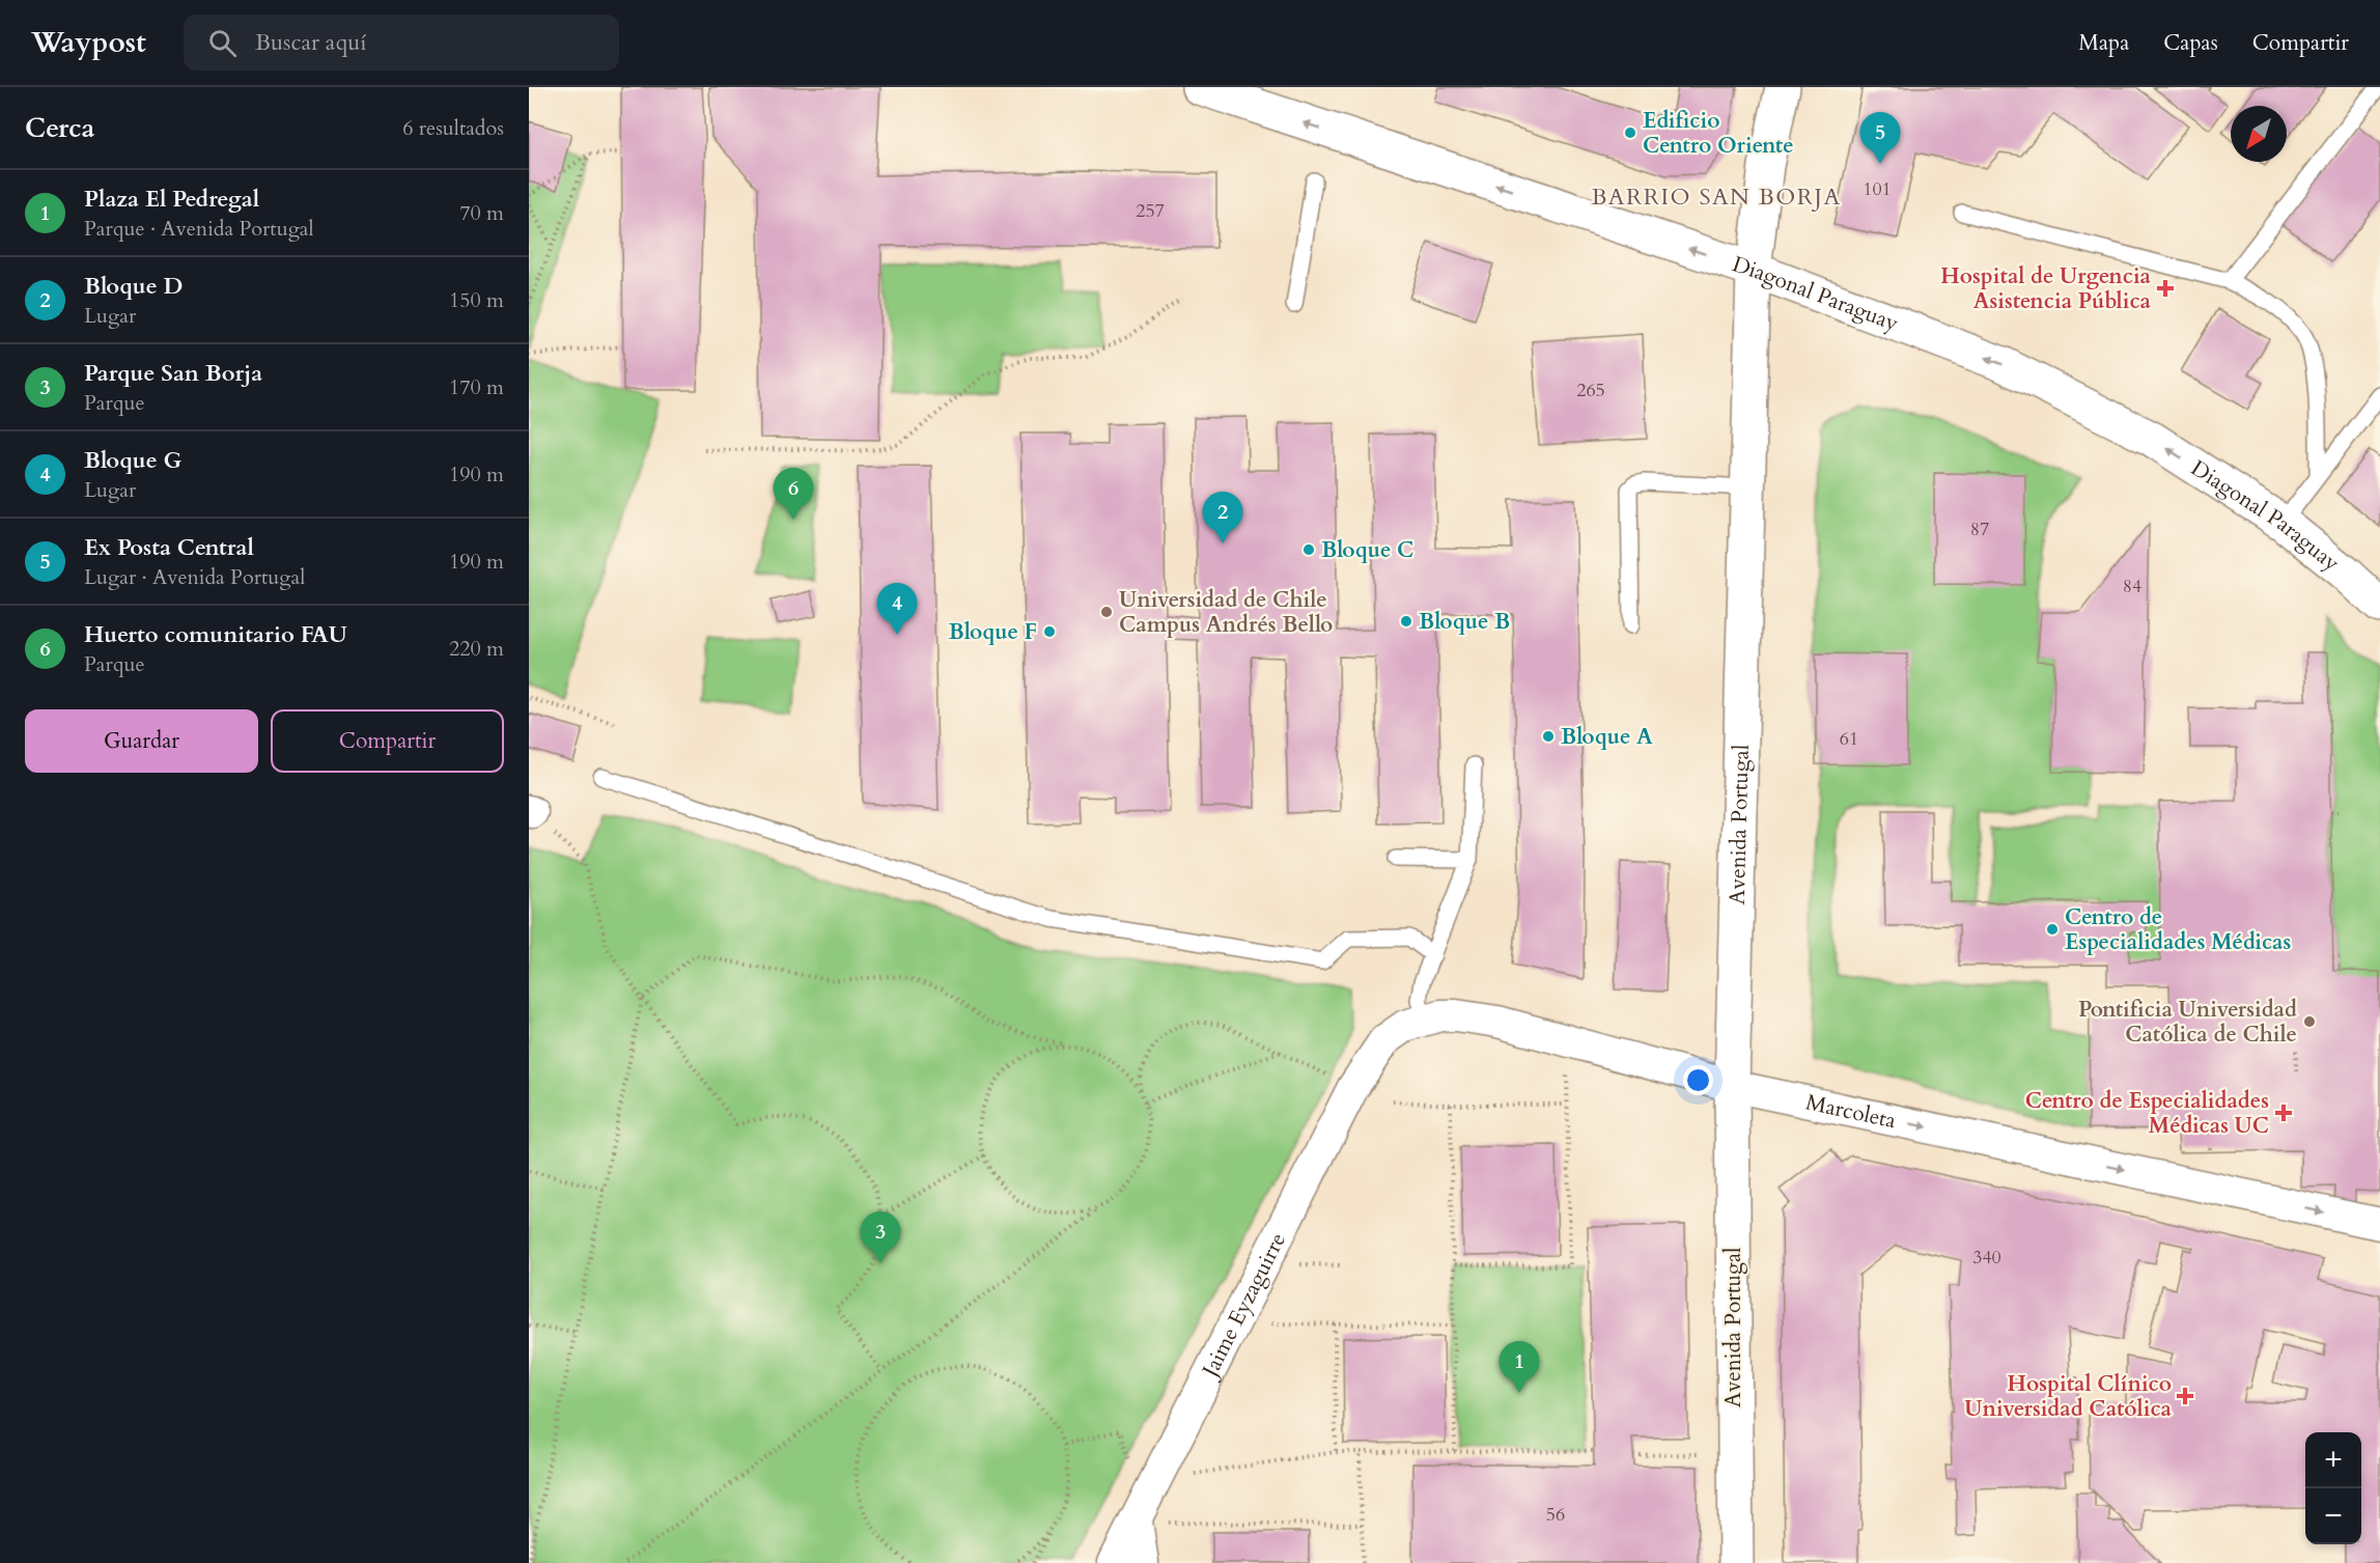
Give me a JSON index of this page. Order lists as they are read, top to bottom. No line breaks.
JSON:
{"streets":{"main road":["Diagonal Paraguay","Avenida Portugal"],"street":["Marcoleta","Jaime Eyzaguirre"]},"crossings":[["Diagonal Paraguay","Avenida Portugal"],["Avenida Portugal","Marcoleta"],["Marcoleta","Jaime Eyzaguirre"]],"one_way":["Diagonal Paraguay","Marcoleta"],"districts":["BARRIO SAN BORJA"],"places":{"other":["Edificio Centro Oriente","Bloque C","Universidad de Chile Campus Andrés Bello","Bloque B","Bloque F","Bloque A","Centro de Especialidades Médicas","Pontificia Universidad Católica de Chile"],"health":["Hospital de Urgencia Asistencia Pública","Centro de Especialidades Médicas UC","Hospital Clínico Universidad Católica"]},"house_numbers":["101","257","265","87","84","61","340","56"],"north":"bottom left","page":{"header":"Waypost","search":"Buscar aquí","nav":["Mapa","Capas","Compartir"],"heading":["Cerca","6 resultados"],"pins":["5","6","2","4","3","1"],"list":[{"mark":"1","name":"Plaza El Pedregal","note":"Parque · Avenida Portugal","value":"70 m"},{"mark":"2","name":"Bloque D","note":"Lugar","value":"150 m"},{"mark":"3","name":"Parque San Borja","note":"Parque","value":"170 m"},{"mark":"4","name":"Bloque G","note":"Lugar","value":"190 m"},{"mark":"5","name":"Ex Posta Central","note":"Lugar · Avenida Portugal","value":"190 m"},{"mark":"6","name":"Huerto comunitario FAU","note":"Parque","value":"220 m"}],"buttons":["Guardar","Compartir"],"map_buttons":["+","−"]}}
